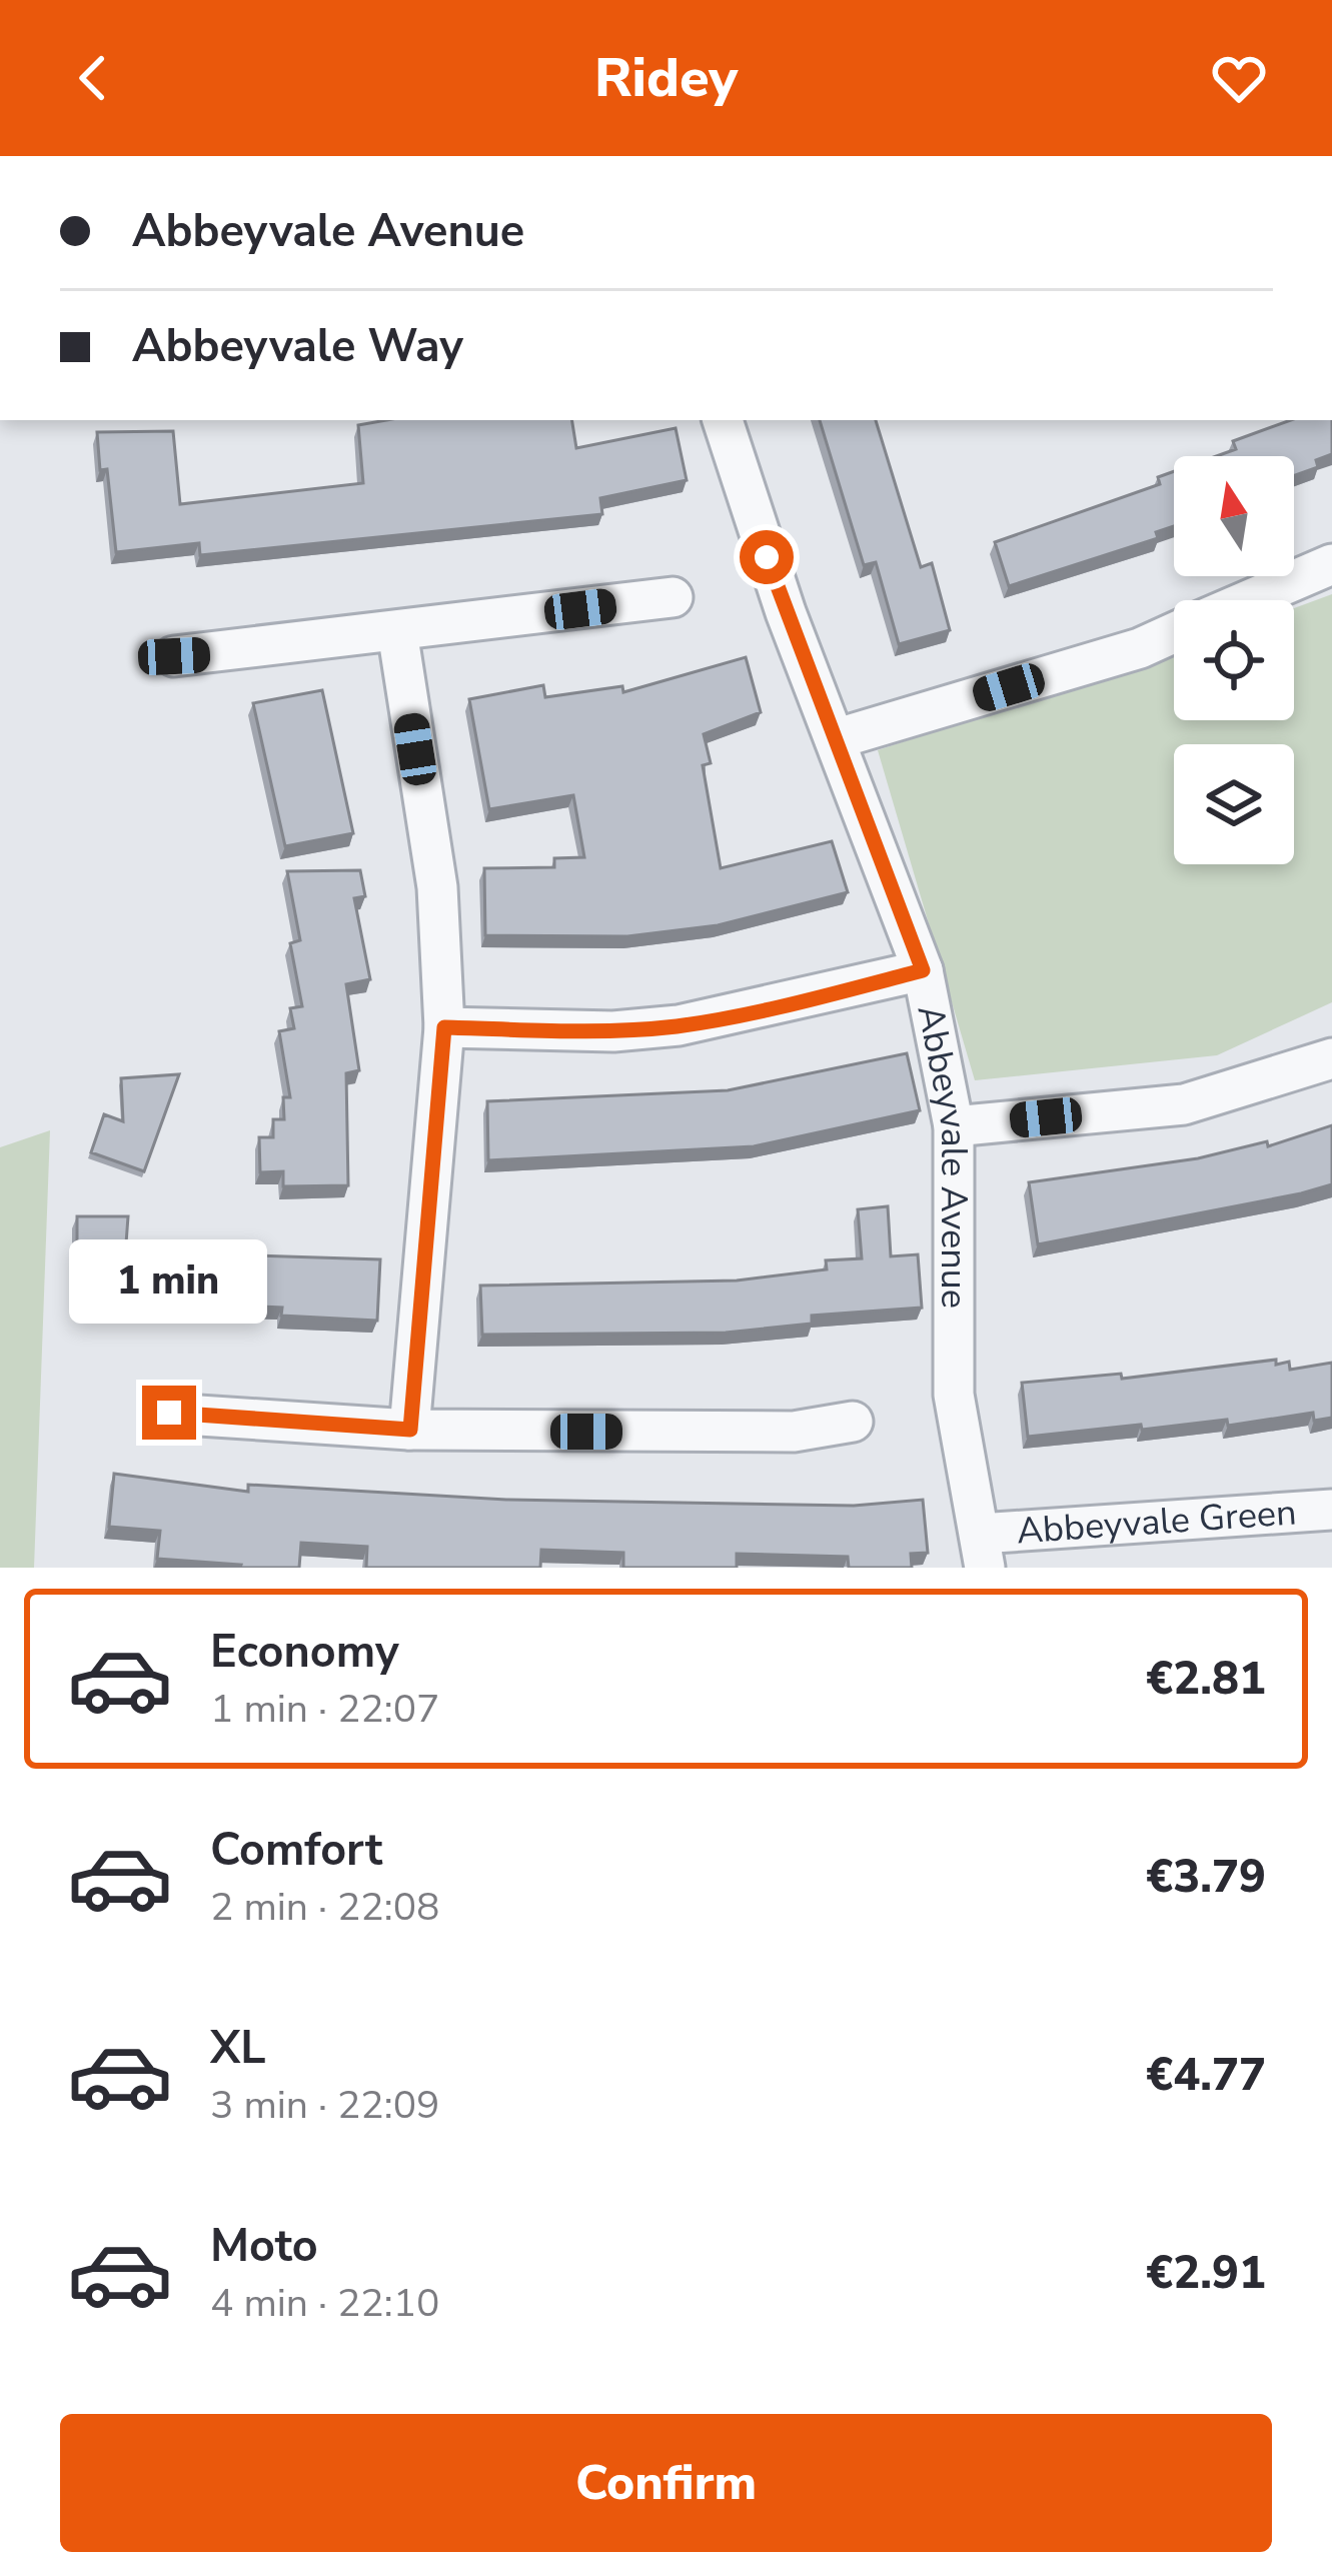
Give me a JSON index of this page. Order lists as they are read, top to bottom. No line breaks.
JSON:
{"streets":{"street":["Abbeyvale Avenue","Abbeyvale Green"]},"crossings":[["Abbeyvale Avenue","Abbeyvale Green"]],"north":"top","page":{"header":"Ridey","banner":["Abbeyvale Avenue","Abbeyvale Way"],"bubble":"1 min","list":[{"name":"Economy","note":"1 min · 22:07","value":"€2.81"},{"name":"Comfort","note":"2 min · 22:08","value":"€3.79"},{"name":"XL","note":"3 min · 22:09","value":"€4.77"},{"name":"Moto","note":"4 min · 22:10","value":"€2.91"}],"buttons":"Confirm"}}
